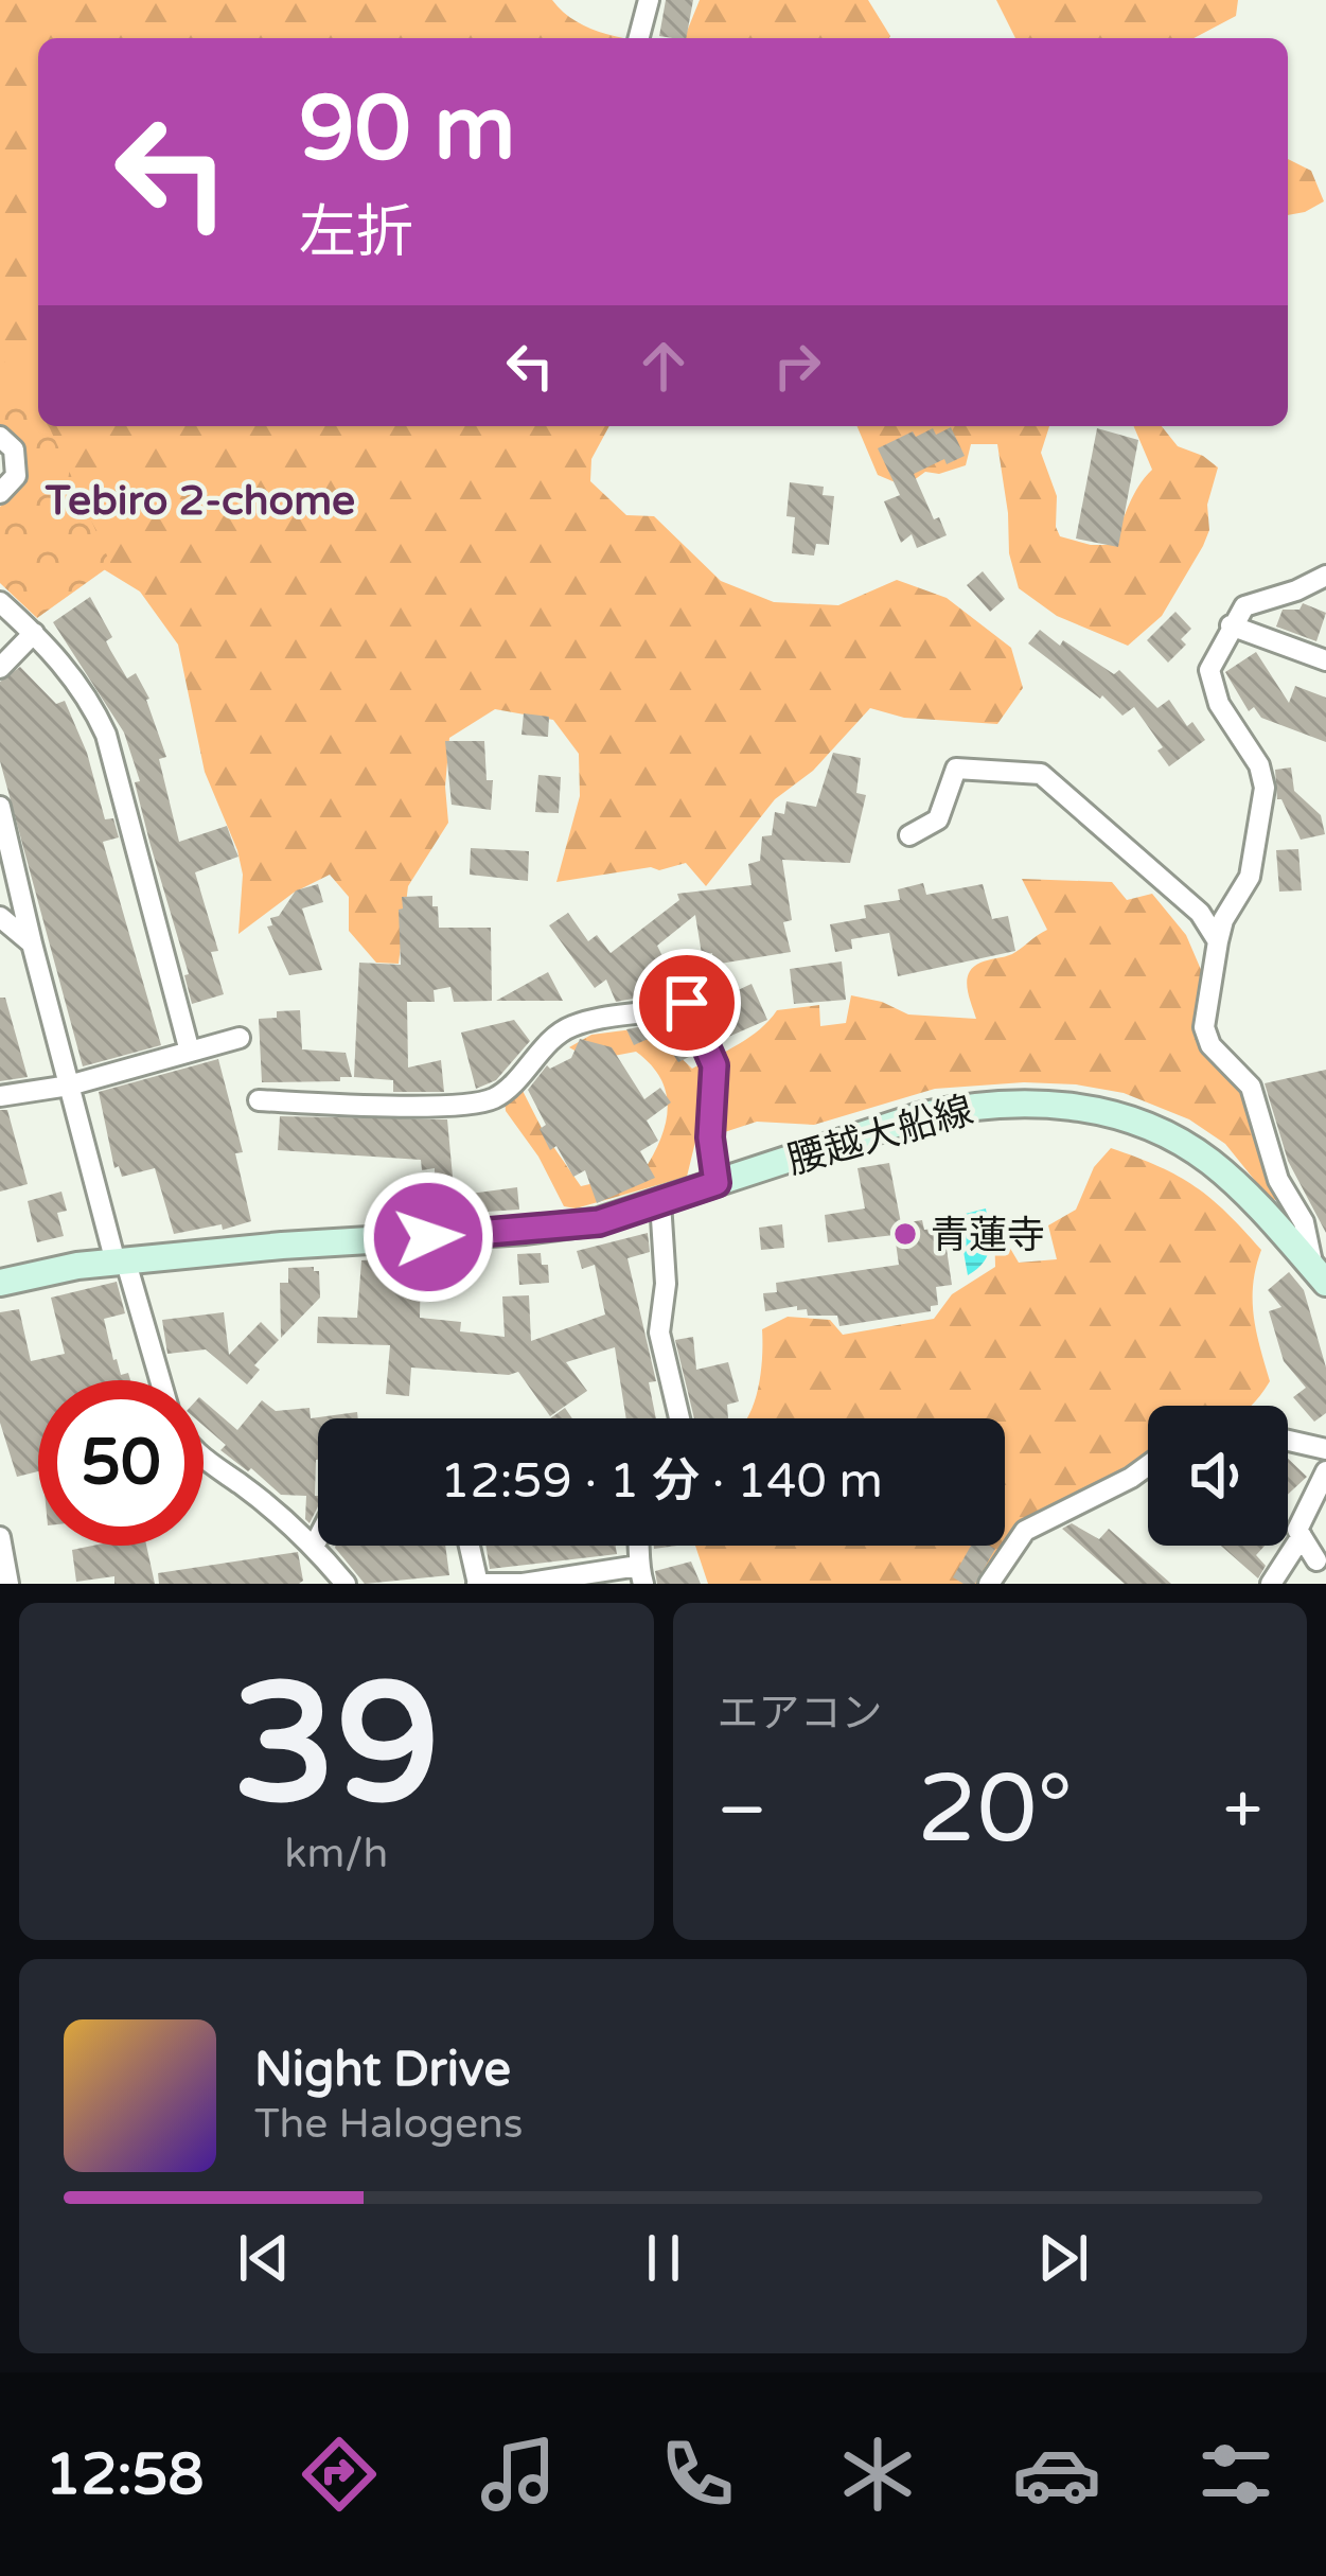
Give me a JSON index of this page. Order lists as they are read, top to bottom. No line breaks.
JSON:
{"streets":{"main road":["腰越大船線"]},"districts":["Tebiro 2-chome"],"places":["青蓮寺"],"page":{"turn":["90 m","左折"],"limit":"50","trip":"12:59 · 1 分 · 140 m","tile":[["39","km/h"],"エアコン"],"heat":["−","20°","+"],"song":["Night Drive","The Halogens"],"tabs":"12:58"}}
